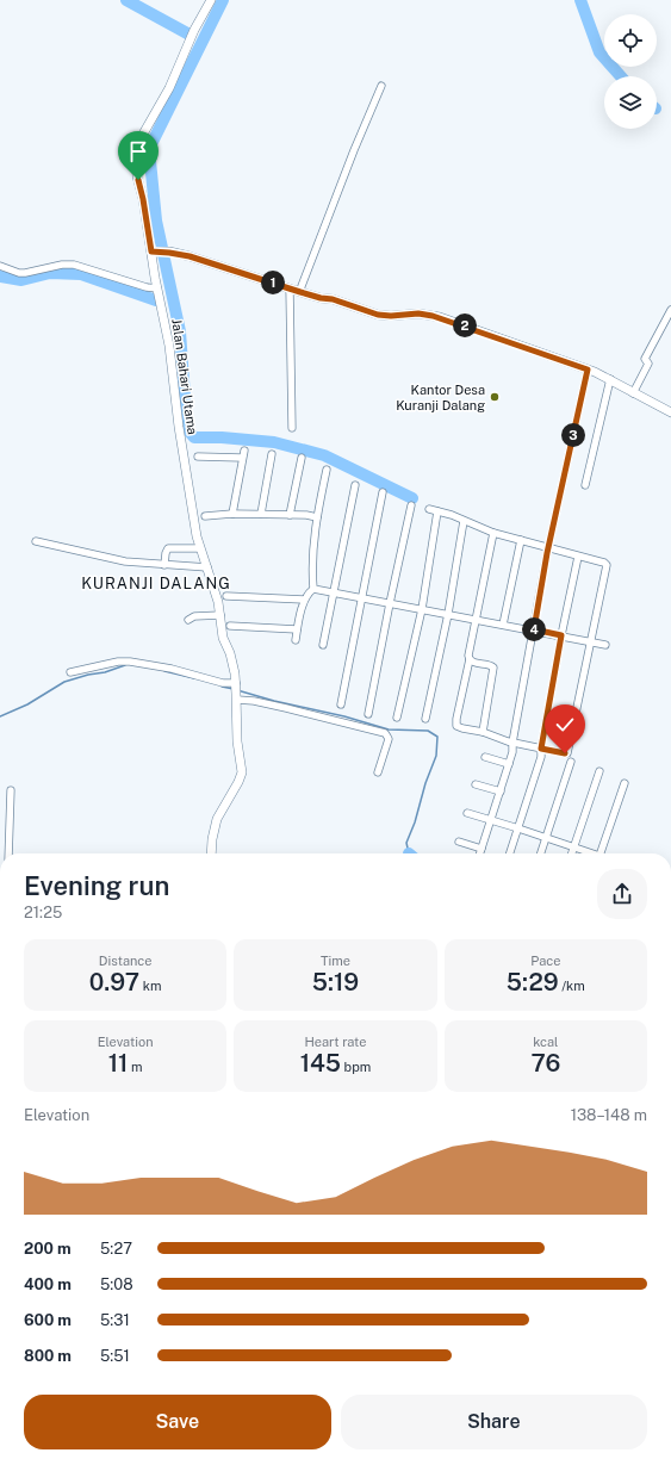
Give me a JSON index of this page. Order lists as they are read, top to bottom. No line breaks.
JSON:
{"streets":{"street":["Jalan Bahari Utama"]},"districts":["KURANJI DALANG"],"places":["Kantor Desa Kuranji Dalang"],"page":{"pins":["1","2","3","4"],"heading":["Evening run","21:25"],"stats":[["Distance","0.97 km"],["Time","5:19"],["Pace","5:29 /km"],["Elevation","11 m"],["Heart rate","145 bpm"],["kcal","76"]],"chart":["Elevation","138–148 m"],"list":[{"name":"200 m","note":"5:27"},{"name":"400 m","note":"5:08"},{"name":"600 m","note":"5:31"},{"name":"800 m","note":"5:51"}],"buttons":["Save","Share"]}}
